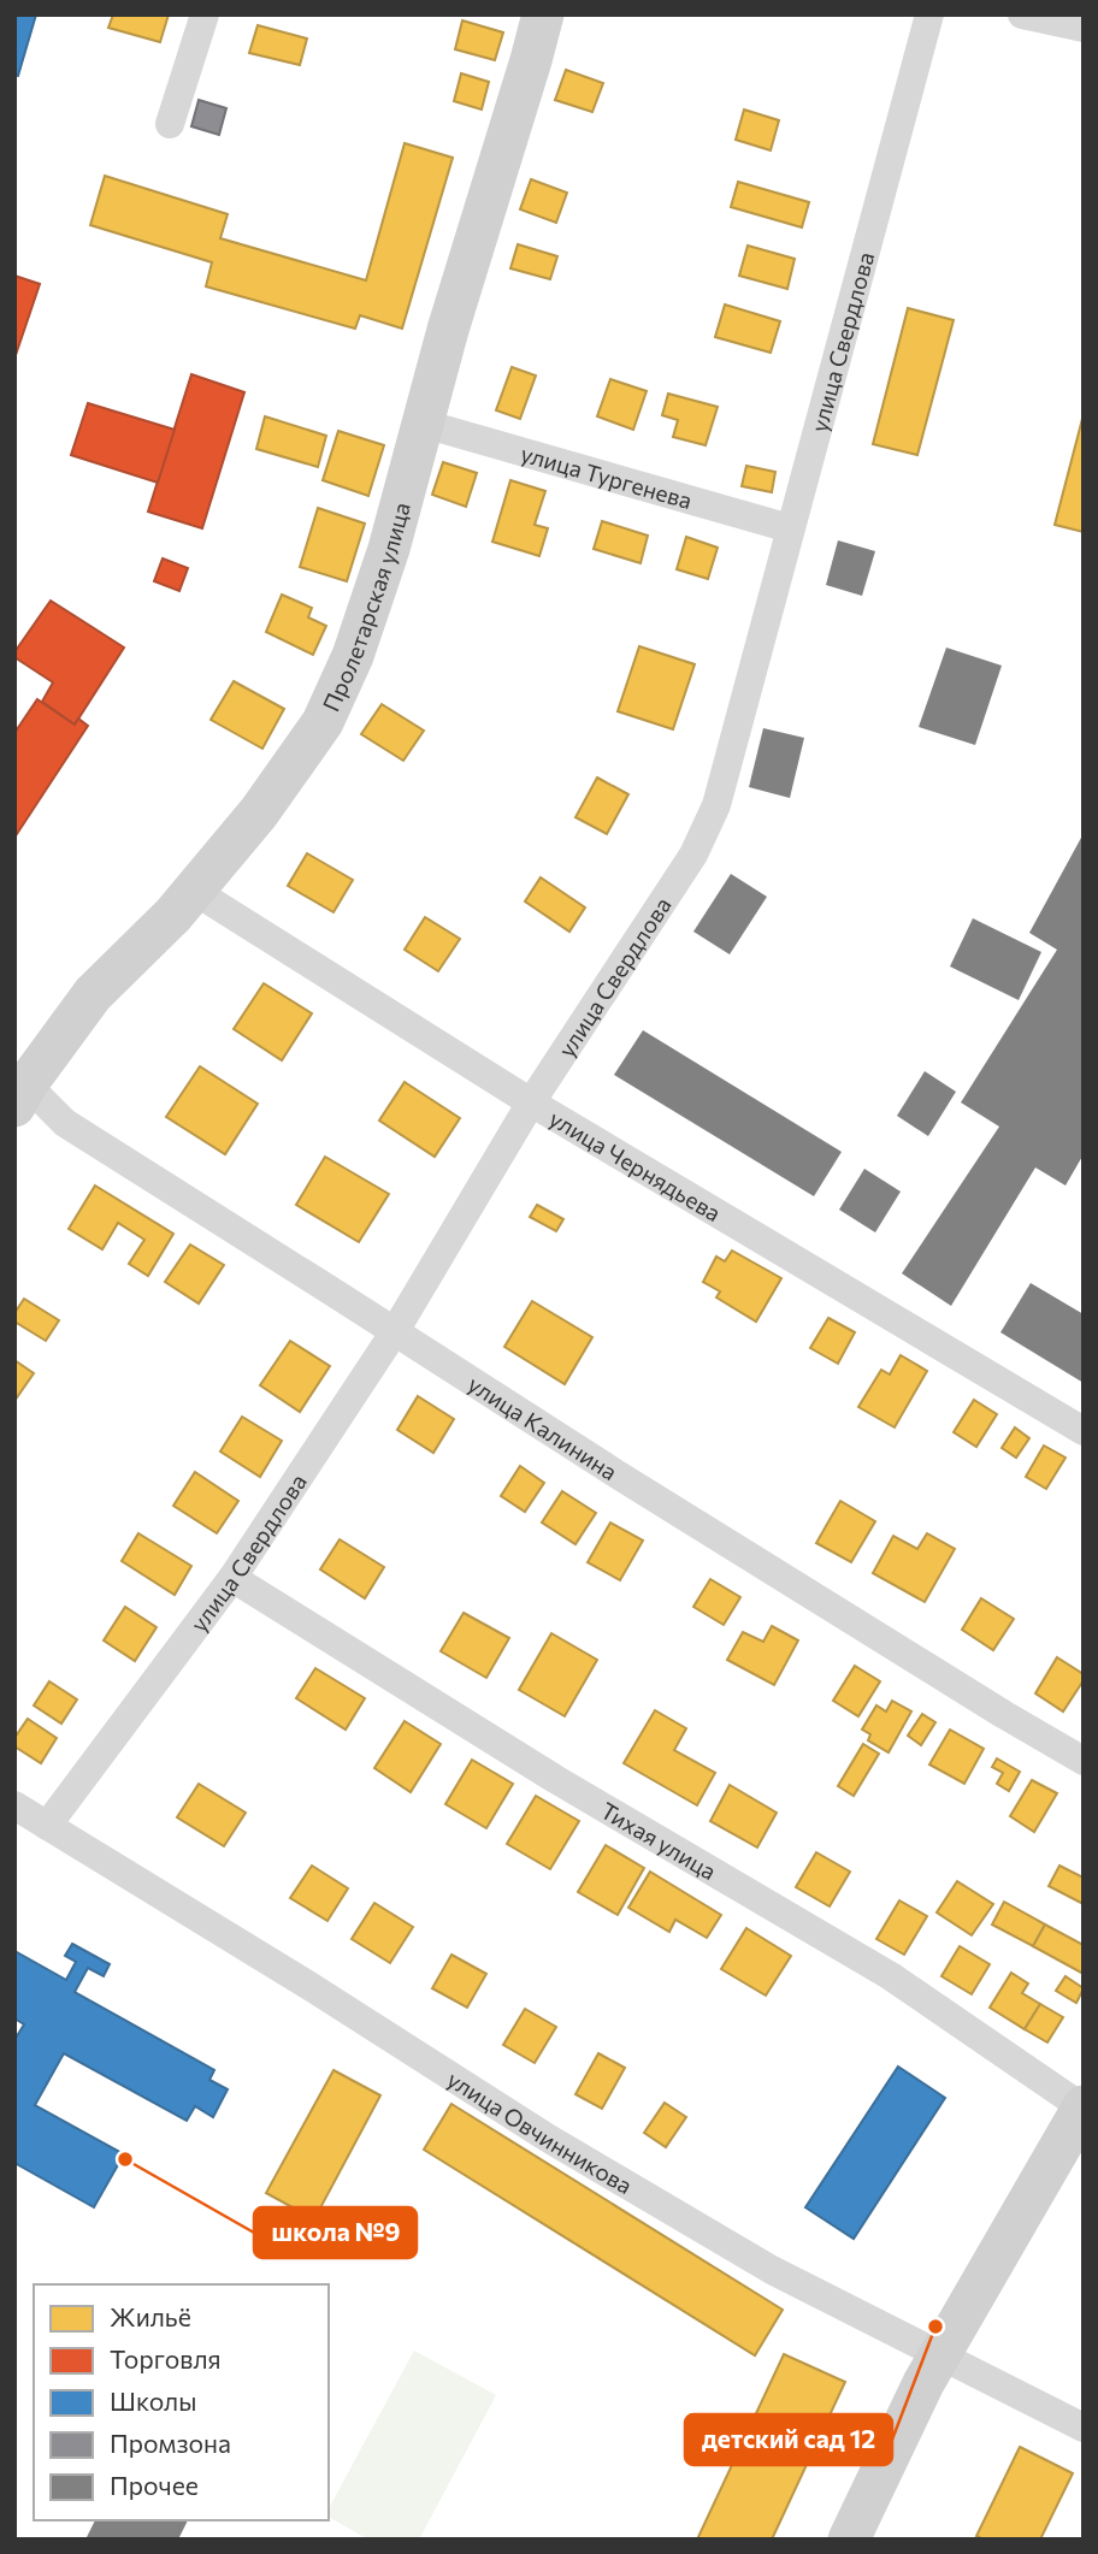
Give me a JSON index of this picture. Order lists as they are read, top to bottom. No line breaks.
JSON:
{"streets":{"street":["улица Свердлова","улица Тургенева","Пролетарская улица","улица Чернядьева","улица Калинина","Тихая улица","улица Овчинникова"]},"crossings":[["улица Свердлова","улица Тургенева"],["улица Свердлова","улица Чернядьева"],["улица Свердлова","улица Калинина"],["улица Свердлова","Тихая улица"],["улица Свердлова","улица Овчинникова"],["улица Тургенева","Пролетарская улица"],["Пролетарская улица","улица Чернядьева"],["Пролетарская улица","улица Калинина"]],"places":["школа №9","детский сад 12"],"legend":["Жильё","Торговля","Школы","Промзона","Прочее"]}
